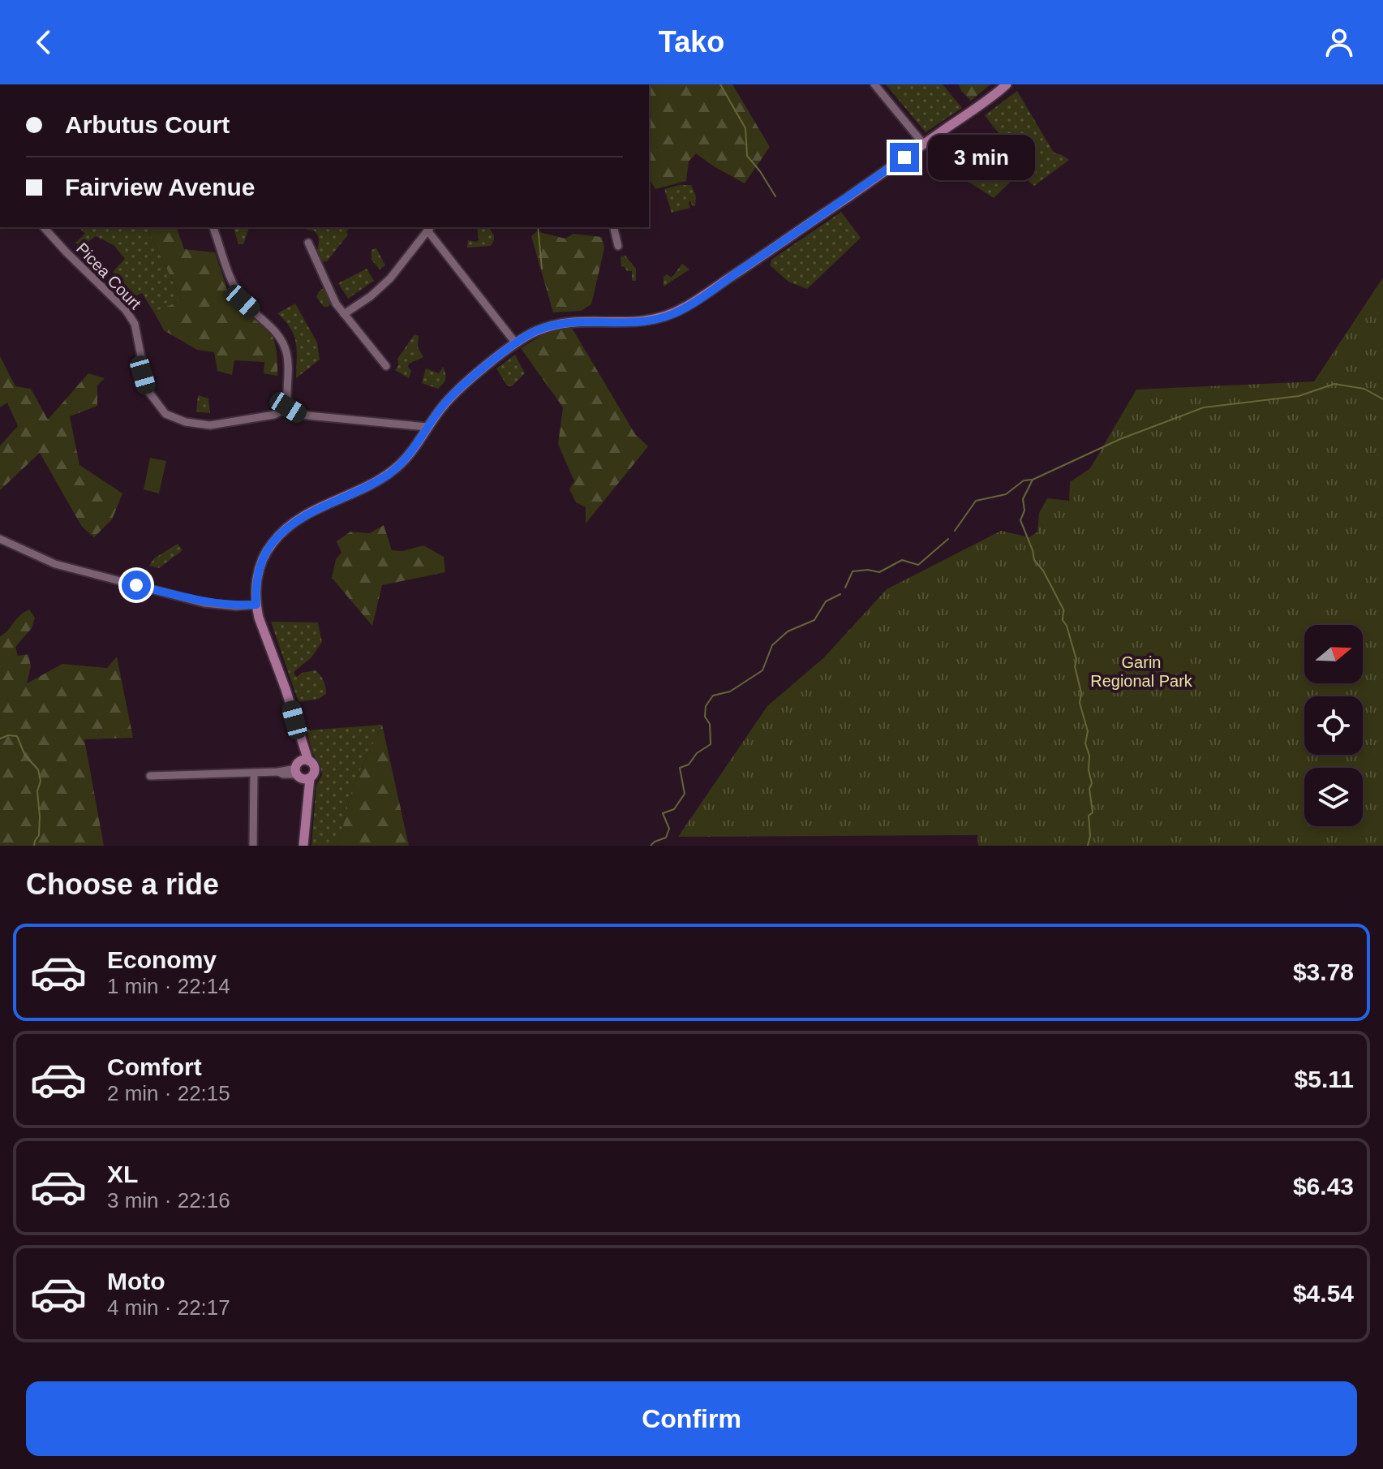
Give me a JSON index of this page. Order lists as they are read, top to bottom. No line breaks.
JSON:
{"streets":{"street":["Picea Court"]},"parks":["Garin Regional Park"],"north":"right","page":{"header":"Tako","banner":["Arbutus Court","Fairview Avenue"],"bubble":"3 min","heading":"Choose a ride","list":[{"name":"Economy","note":"1 min · 22:14","value":"$3.78"},{"name":"Comfort","note":"2 min · 22:15","value":"$5.11"},{"name":"XL","note":"3 min · 22:16","value":"$6.43"},{"name":"Moto","note":"4 min · 22:17","value":"$4.54"}],"buttons":"Confirm"}}
